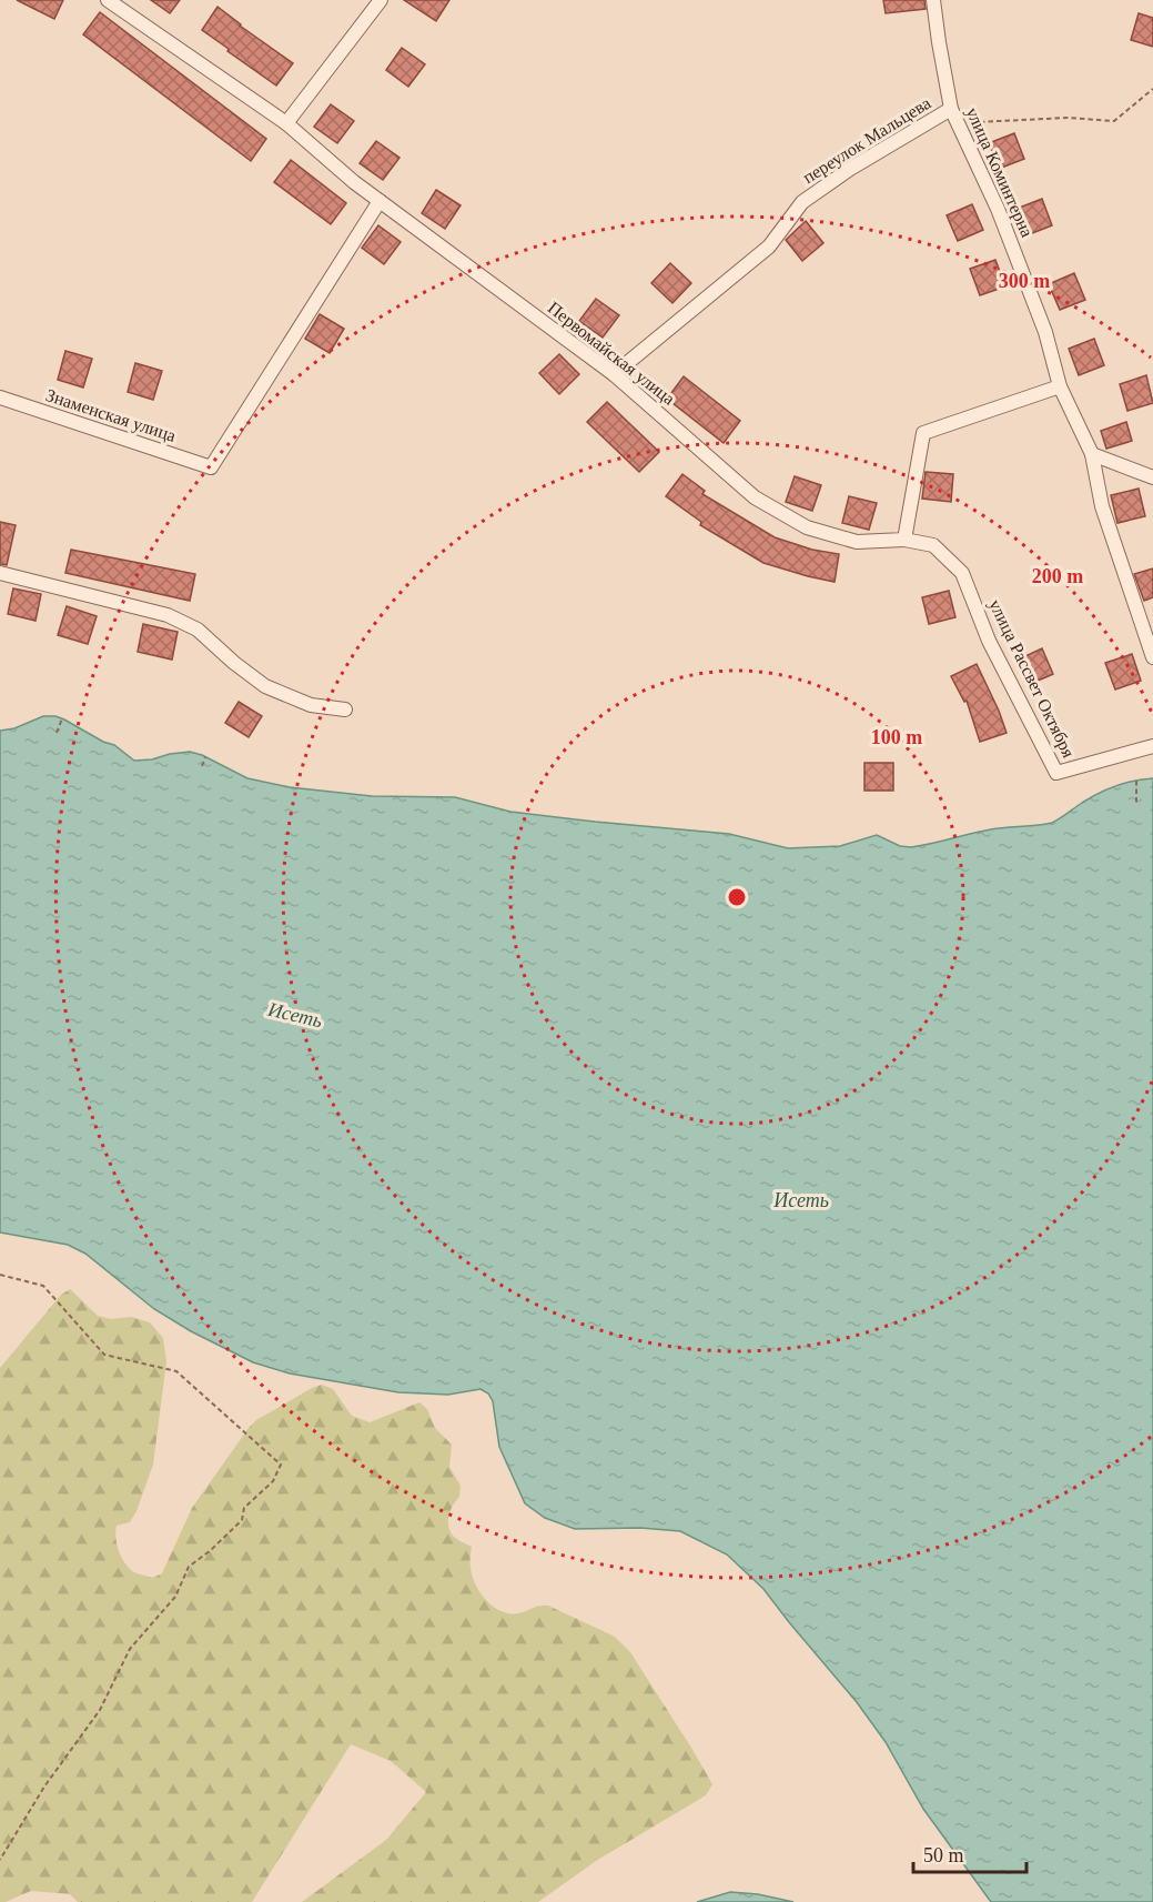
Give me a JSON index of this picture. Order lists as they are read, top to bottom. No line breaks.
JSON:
{"streets":{"street":["переулок Мальцева","улица Коминтерна","Первомайская улица","Знаменская улица","улица Рассвет Октября"]},"crossings":[["переулок Мальцева","улица Коминтерна"],["переулок Мальцева","Первомайская улица"],["Первомайская улица","Знаменская улица"],["Первомайская улица","улица Рассвет Октября"]],"water":["Исеть"],"scale_bar":"50 m","rings":["300 m","200 m","100 m"]}
